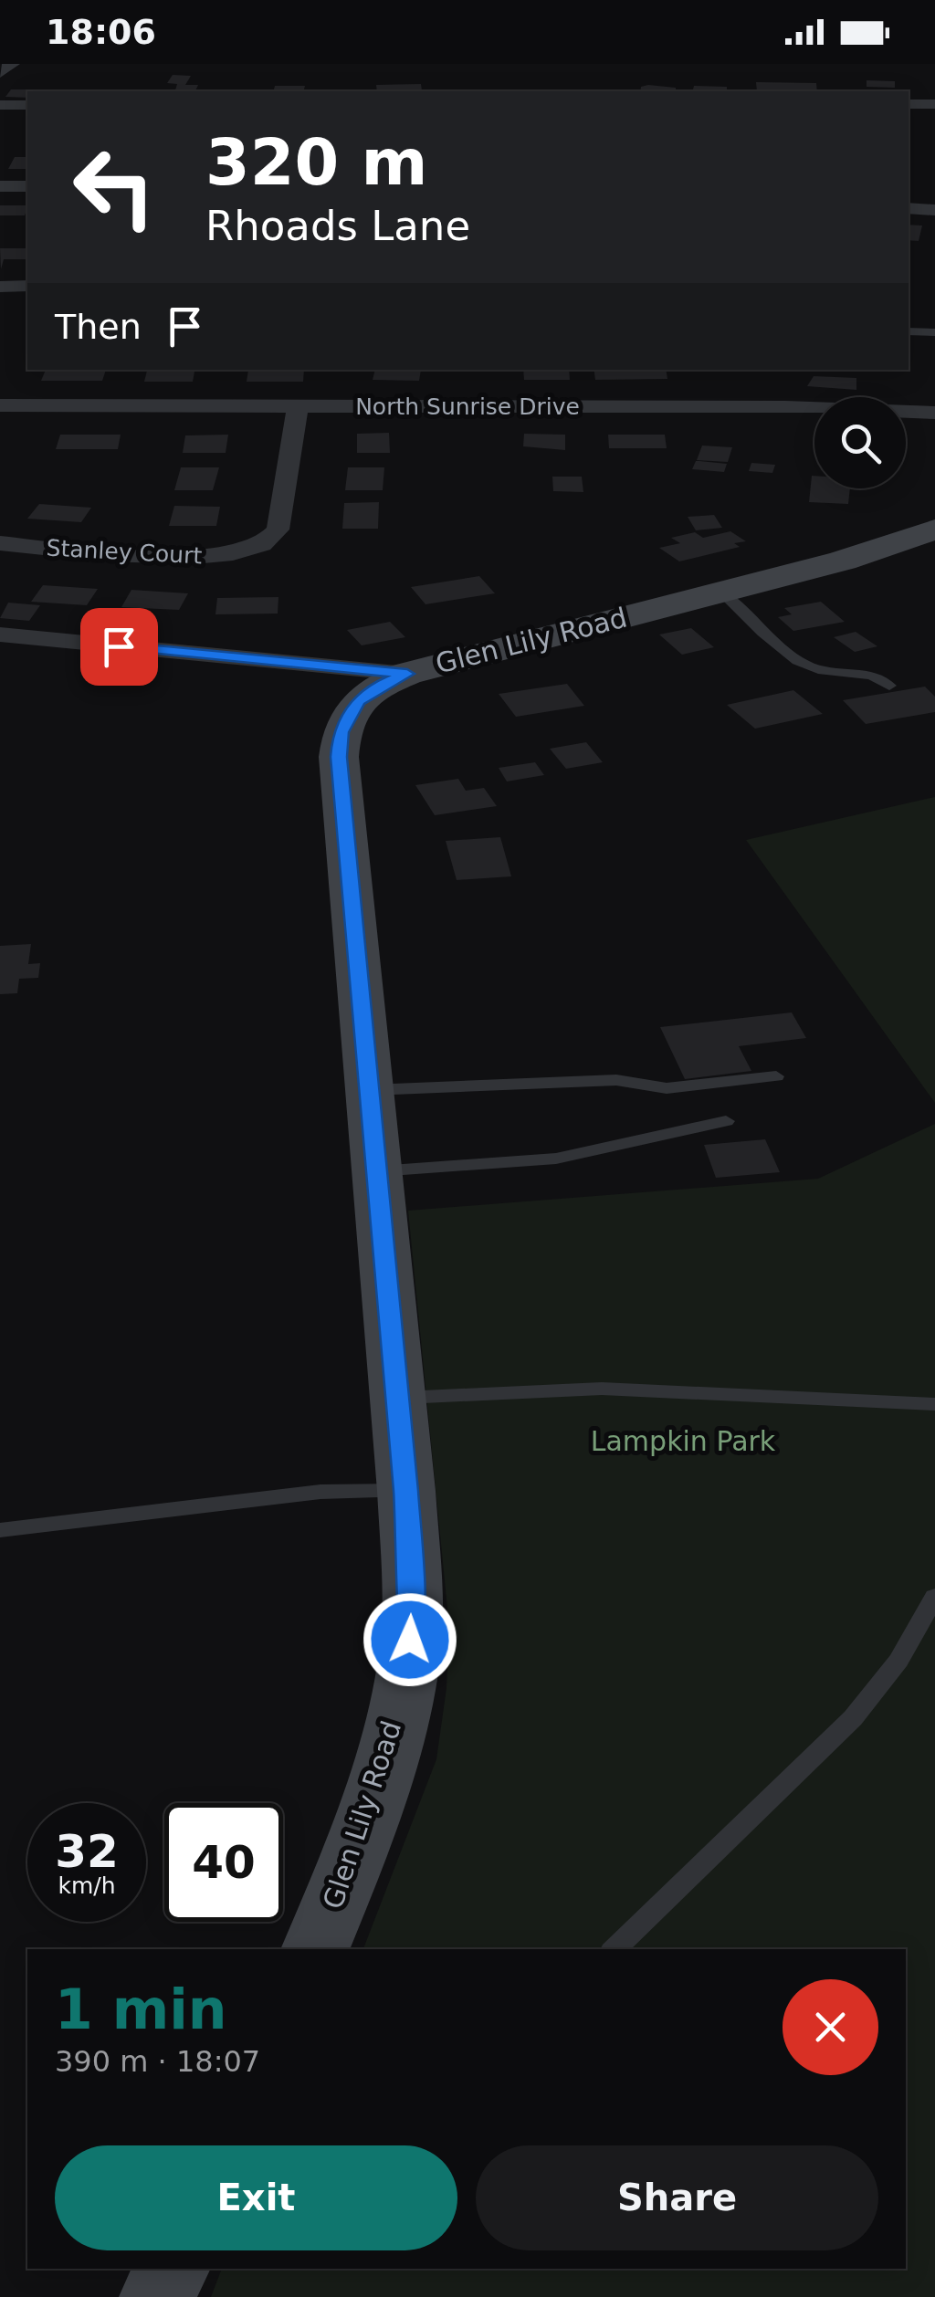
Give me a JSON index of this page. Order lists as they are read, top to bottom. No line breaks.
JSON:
{"streets":{"street":["North Sunrise Drive","Stanley Court","Glen Lily Road"]},"crossings":[["North Sunrise Drive","Stanley Court"]],"parks":["Lampkin Park"],"page":{"status":"18:06","turn":["320 m","Rhoads Lane"],"then":"Then","speed":"32 km/h","limit":"40","heading":["1 min","390 m · 18:07"],"buttons":["Exit","Share"]}}
